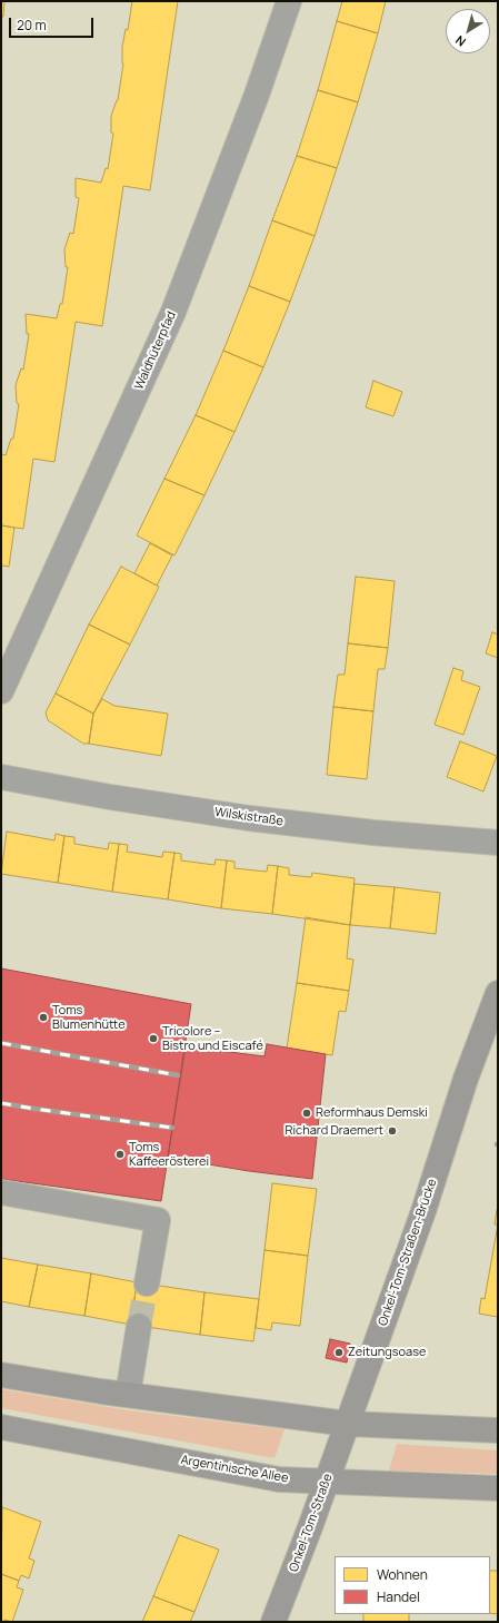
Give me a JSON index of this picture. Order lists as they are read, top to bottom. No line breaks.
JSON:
{"streets":{"main road":["Onkel-Tom-Straßen-Brücke","Argentinische Allee","Onkel-Tom-Straße"],"street":["Waldhüterpfad","Wilskistraße"]},"crossings":[["Onkel-Tom-Straßen-Brücke","Onkel-Tom-Straße"],["Argentinische Allee","Onkel-Tom-Straße"]],"places":["Toms Blumenhütte","Tricolore – Bistro und Eiscafé","Reformhaus Demski","Richard Draemert","Toms Kaffeerösterei","Zeitungsoase"],"legend":["Wohnen","Handel"],"scale_bar":"20 m","north":"bottom left"}
